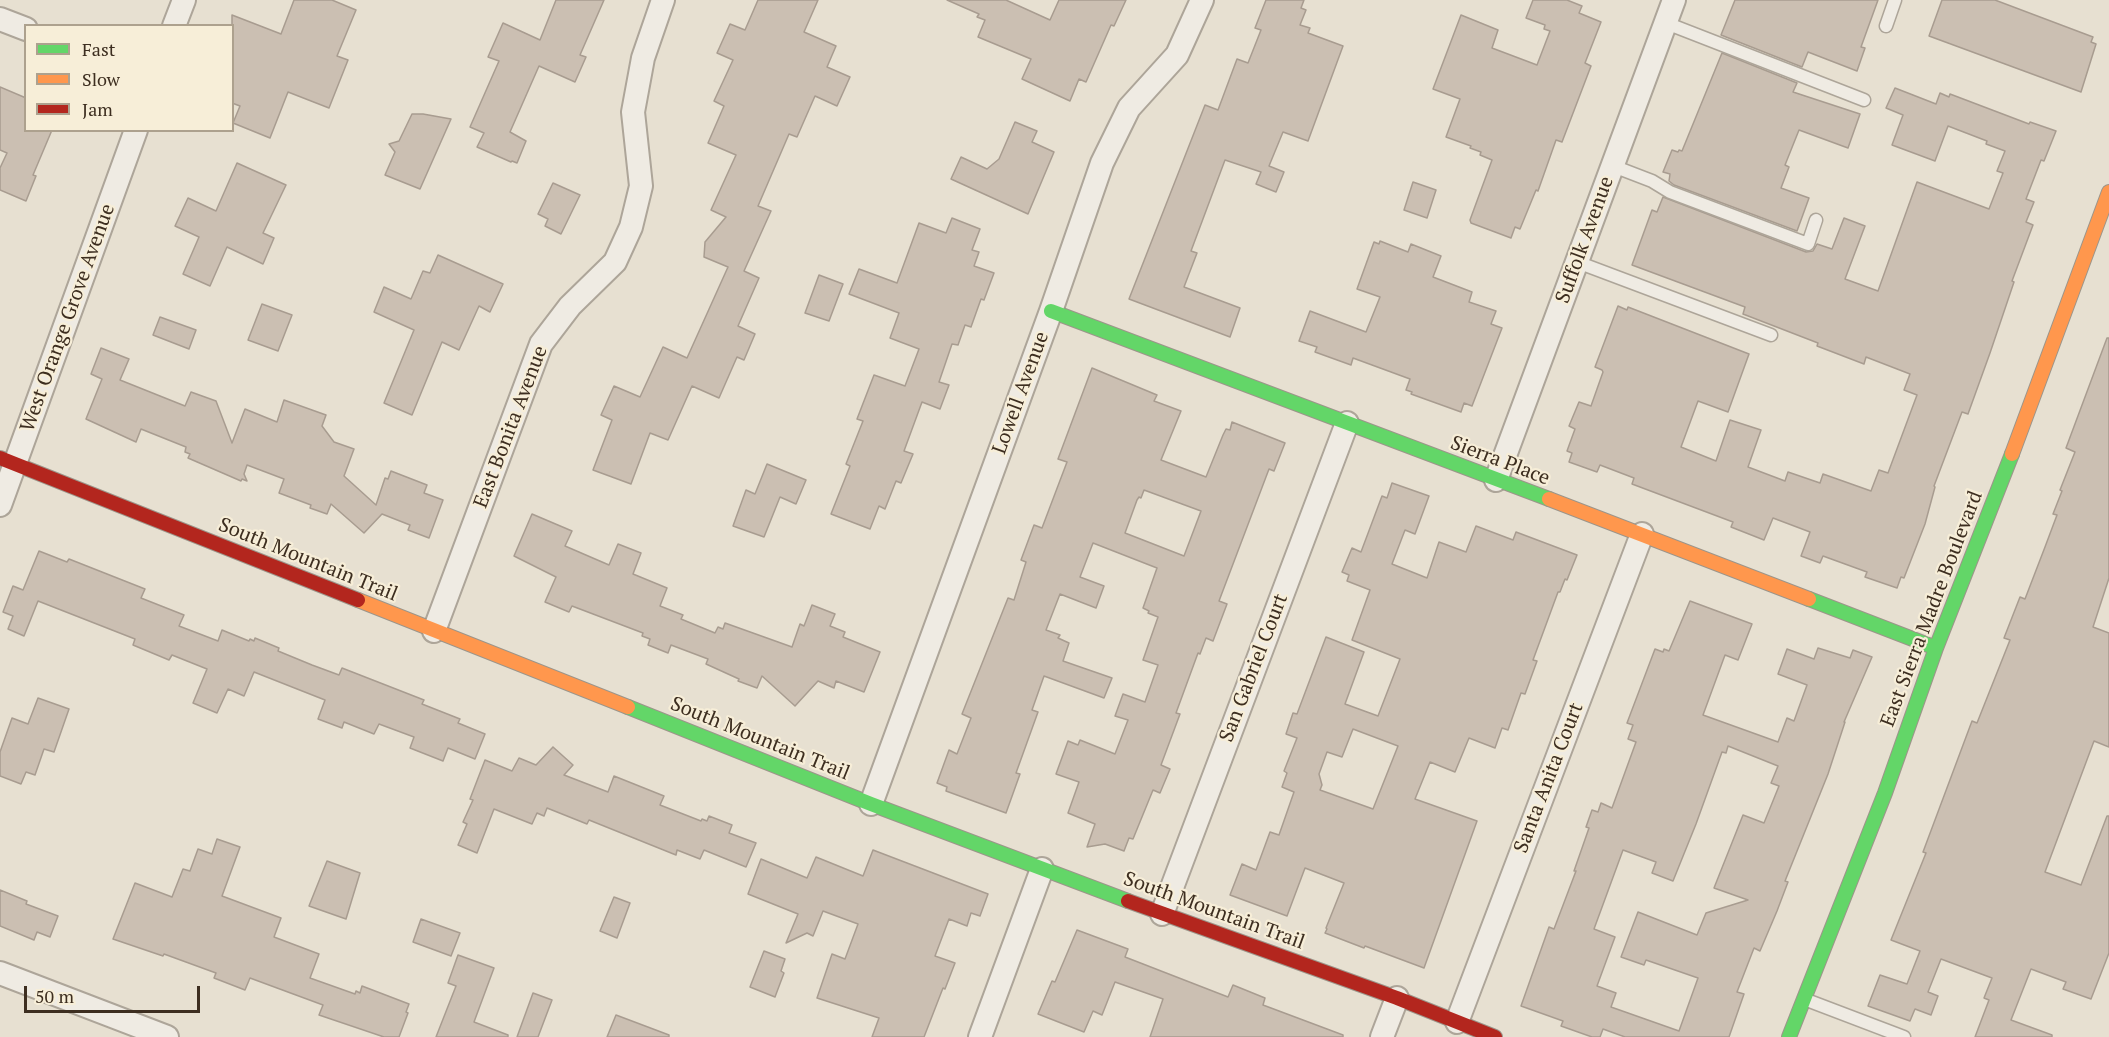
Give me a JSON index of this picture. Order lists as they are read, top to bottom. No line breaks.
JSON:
{"streets":{"street":["Suffolk Avenue","West Orange Grove Avenue","Lowell Avenue","East Bonita Avenue","Sierra Place","South Mountain Trail","East Sierra Madre Boulevard","San Gabriel Court","Santa Anita Court"]},"crossings":[["Suffolk Avenue","Sierra Place"],["West Orange Grove Avenue","South Mountain Trail"],["Lowell Avenue","Sierra Place"],["Lowell Avenue","South Mountain Trail"],["East Bonita Avenue","South Mountain Trail"],["Sierra Place","East Sierra Madre Boulevard"],["Sierra Place","San Gabriel Court"],["Sierra Place","Santa Anita Court"],["South Mountain Trail","San Gabriel Court"],["South Mountain Trail","Santa Anita Court"]],"legend":["Fast","Slow","Jam"],"scale_bar":"50 m"}
